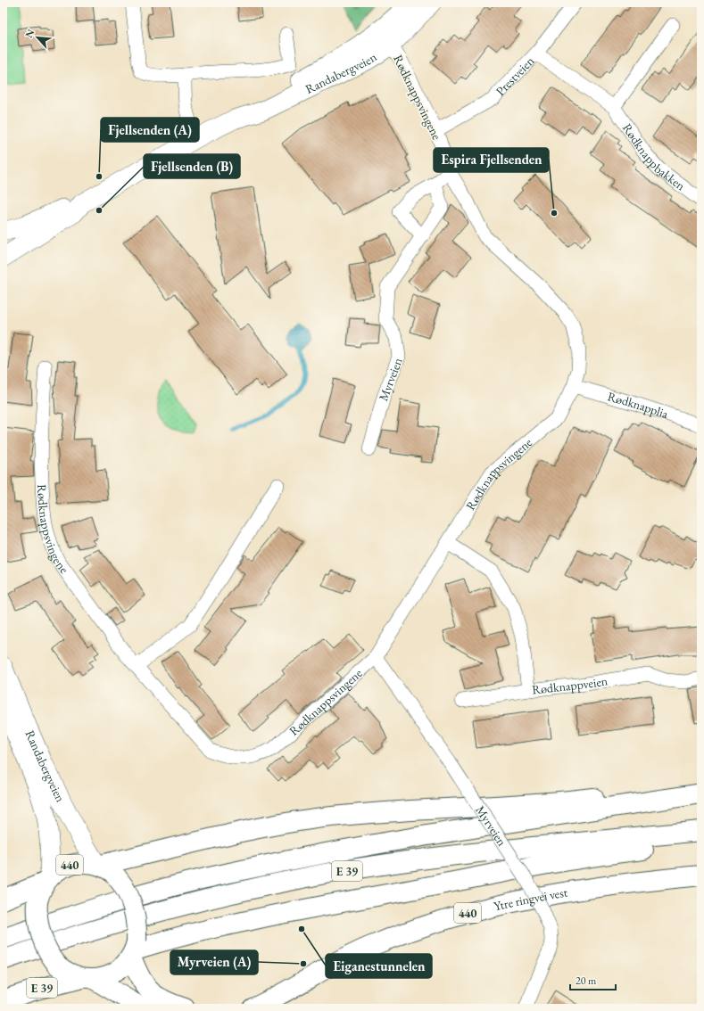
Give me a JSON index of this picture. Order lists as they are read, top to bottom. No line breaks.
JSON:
{"streets":{"main road":["Randabergveien","440","E 39","Ytre ringvei vest"],"street":["Prestveien","Rødknappsvingene","Rødknappbakken","Myrveien","Rødknapplia","Rødknappveien"]},"crossings":[["Randabergveien","Rødknappsvingene"],["Randabergveien","440"],["Randabergveien","E 39"],["Prestveien","Rødknappsvingene"],["Prestveien","Rødknappbakken"],["Rødknappsvingene","Myrveien"],["Rødknappsvingene","Rødknapplia"],["Rødknappsvingene","Rødknappveien"],["440","E 39"]],"places":["Fjellsenden (A)","Fjellsenden (B)","Espira Fjellsenden","Eiganestunnelen","Myrveien (A)"],"scale_bar":"20 m","north":"top left"}
